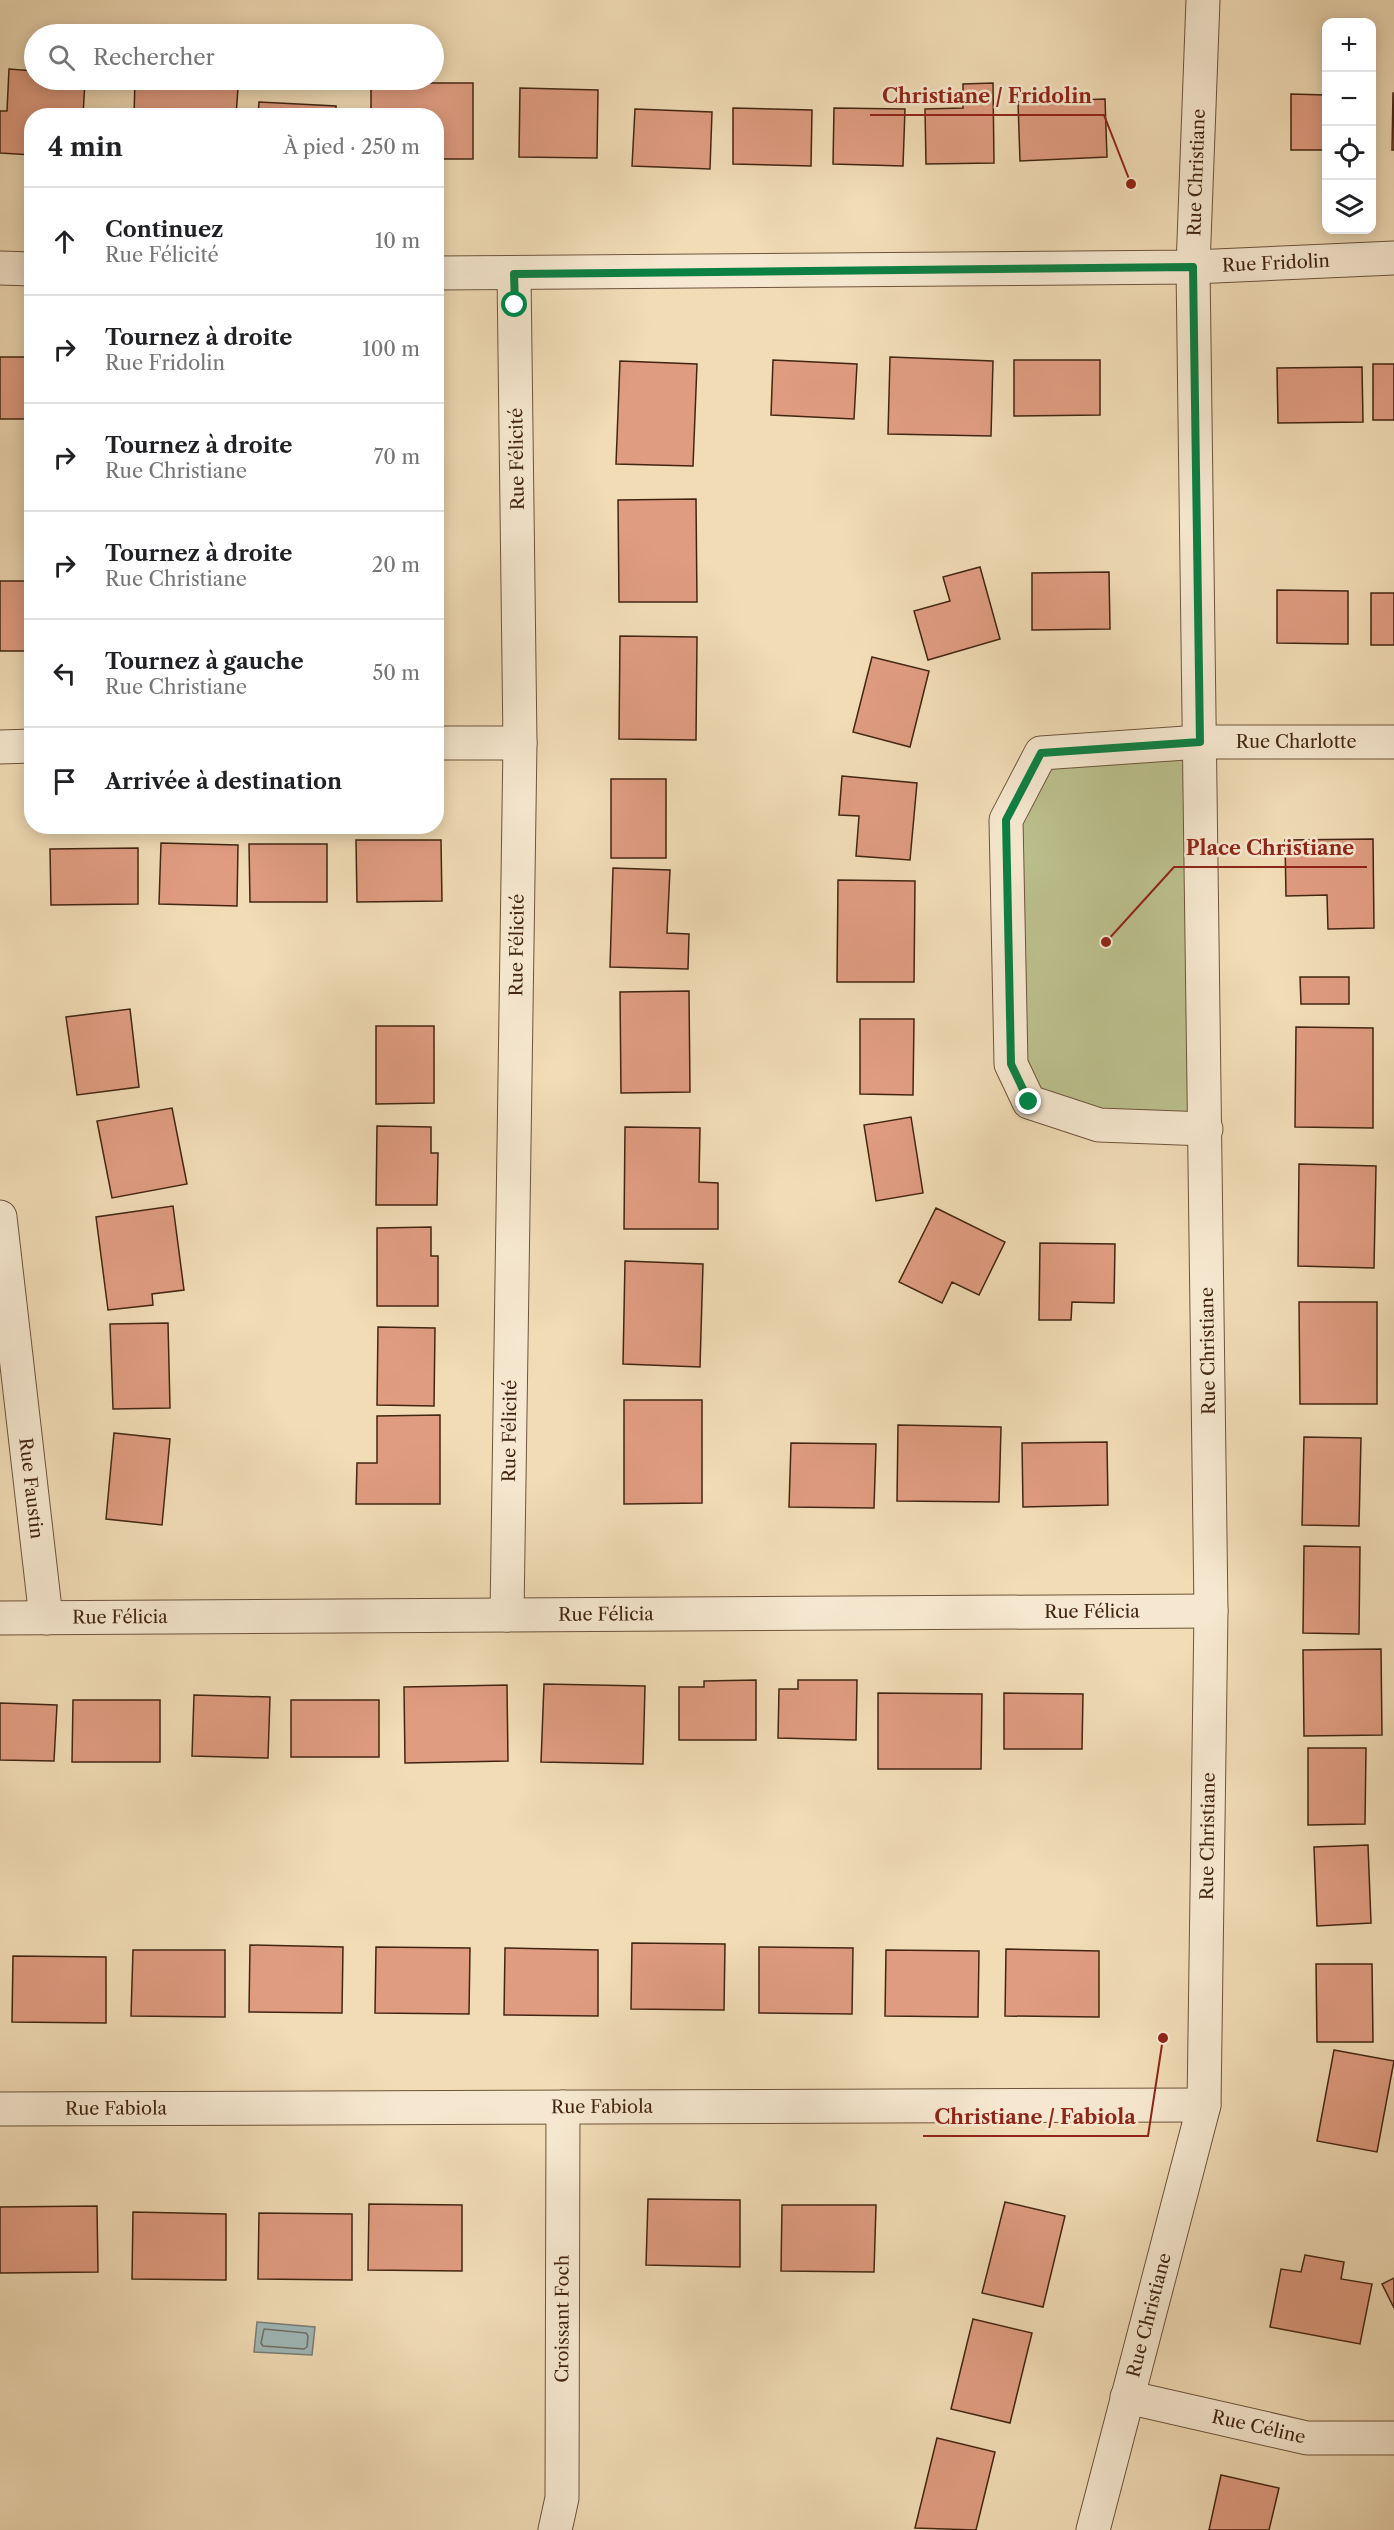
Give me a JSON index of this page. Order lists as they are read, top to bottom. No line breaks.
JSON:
{"streets":{"street":["Rue Christiane","Rue Fridolin","Rue Félicité","Rue Charlotte","Rue Faustin","Rue Félicia","Rue Fabiola","Croissant Foch","Rue Céline"]},"crossings":[["Rue Christiane","Rue Fridolin"],["Rue Christiane","Rue Charlotte"],["Rue Christiane","Rue Félicia"],["Rue Christiane","Rue Fabiola"],["Rue Christiane","Rue Céline"],["Rue Fridolin","Rue Félicité"],["Rue Félicité","Rue Félicia"],["Rue Faustin","Rue Félicia"],["Rue Fabiola","Croissant Foch"]],"places":["Christiane / Fridolin","Place Christiane","Christiane / Fabiola"],"page":{"map_buttons":["+","−"],"search":"Rechercher","heading":["4 min","À pied · 250 m"],"list":[["Continuez","Rue Félicité","10 m"],["Tournez à droite","Rue Fridolin","100 m"],["Tournez à droite","Rue Christiane","70 m"],["Tournez à droite","Rue Christiane","20 m"],["Tournez à gauche","Rue Christiane","50 m"],"Arrivée à destination"]}}
